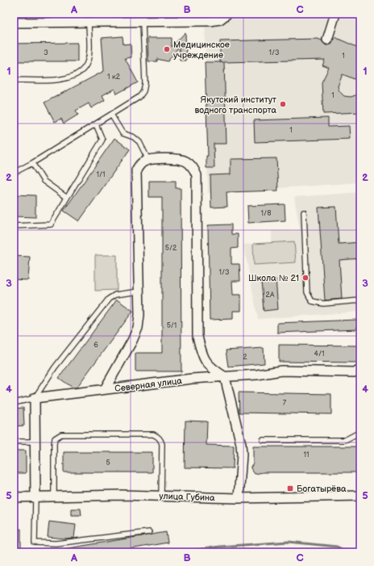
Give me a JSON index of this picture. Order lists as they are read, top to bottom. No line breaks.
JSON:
{"streets":{"street":["Северная улица","улица Губина"]},"places":{"other":["Медицинское учреждение","Якутский институт водного транспорта","Школа № 21"],"transit":["Богатырёва"]},"house_numbers":["3","1/3","1","1 к2","1","1","1/1","1/8","5/2","1/3","2А","5/1","6","4/1","2","7","11","5"],"grid":{"columns":["A","B","C"],"rows":["1","2","3","4","5"]}}
